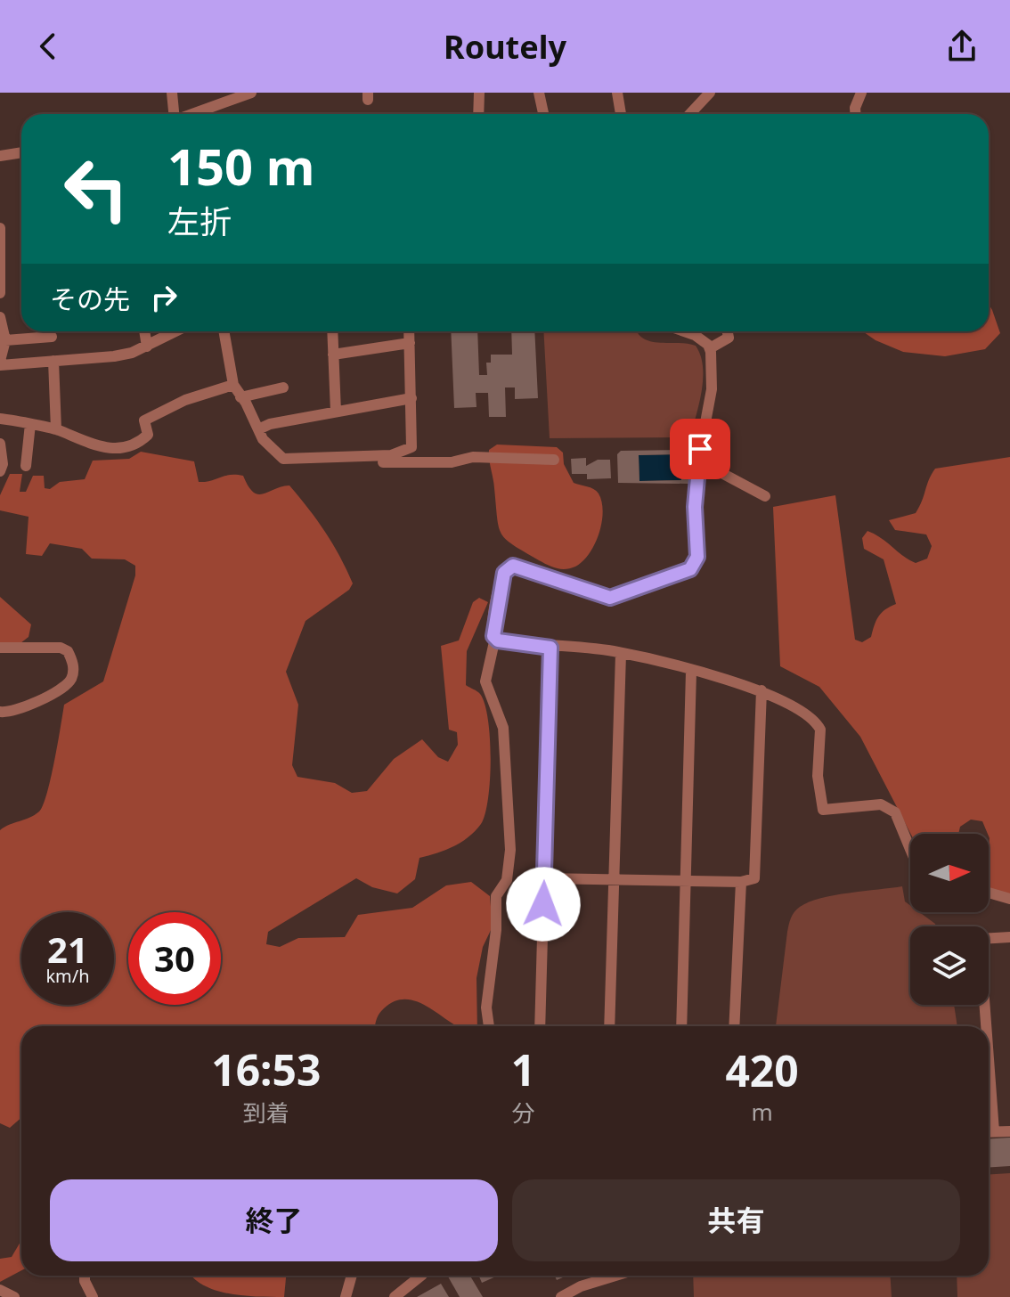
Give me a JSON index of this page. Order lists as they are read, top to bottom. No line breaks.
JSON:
{"north":"right","page":{"header":"Routely","turn":["150 m","左折"],"then":"その先","speed":"21 km/h","limit":"30","eta":["16:53","到着","1","分","420","m"],"buttons":["終了","共有"]}}
